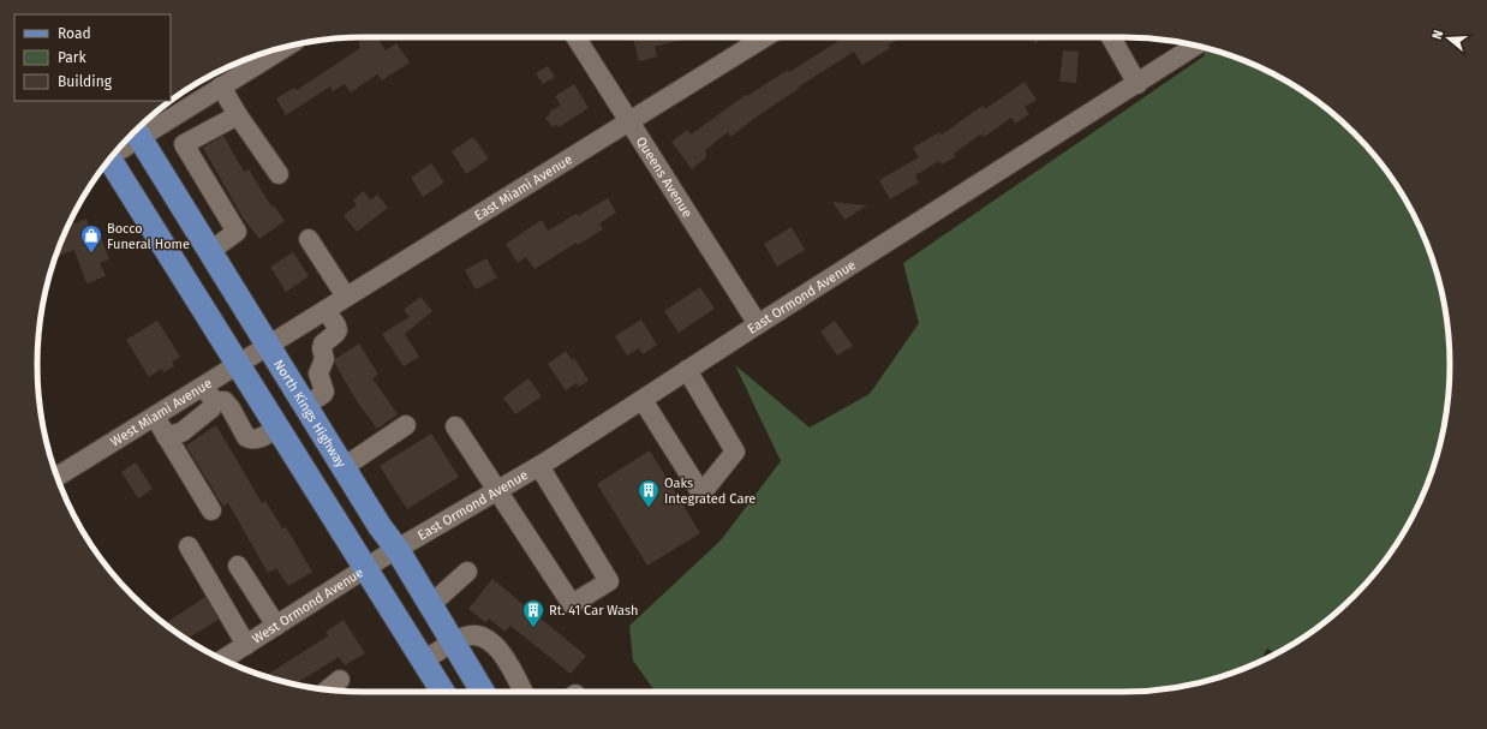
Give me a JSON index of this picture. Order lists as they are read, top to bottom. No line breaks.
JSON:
{"streets":{"main road":["North Kings Highway"],"street":["Queens Avenue","East Miami Avenue","East Ormond Avenue","West Miami Avenue","West Ormond Avenue"]},"crossings":[["Queens Avenue","East Miami Avenue"],["Queens Avenue","East Ormond Avenue"],["East Miami Avenue","West Miami Avenue"],["East Miami Avenue","North Kings Highway"],["East Ormond Avenue","North Kings Highway"],["East Ormond Avenue","West Ormond Avenue"],["West Miami Avenue","North Kings Highway"],["North Kings Highway","West Ormond Avenue"]],"places":{"shop":["Bocco Funeral Home"],"building":["Oaks Integrated Care","Rt. 41 Car Wash"]},"legend":["Road","Park","Building"],"north":"left"}
